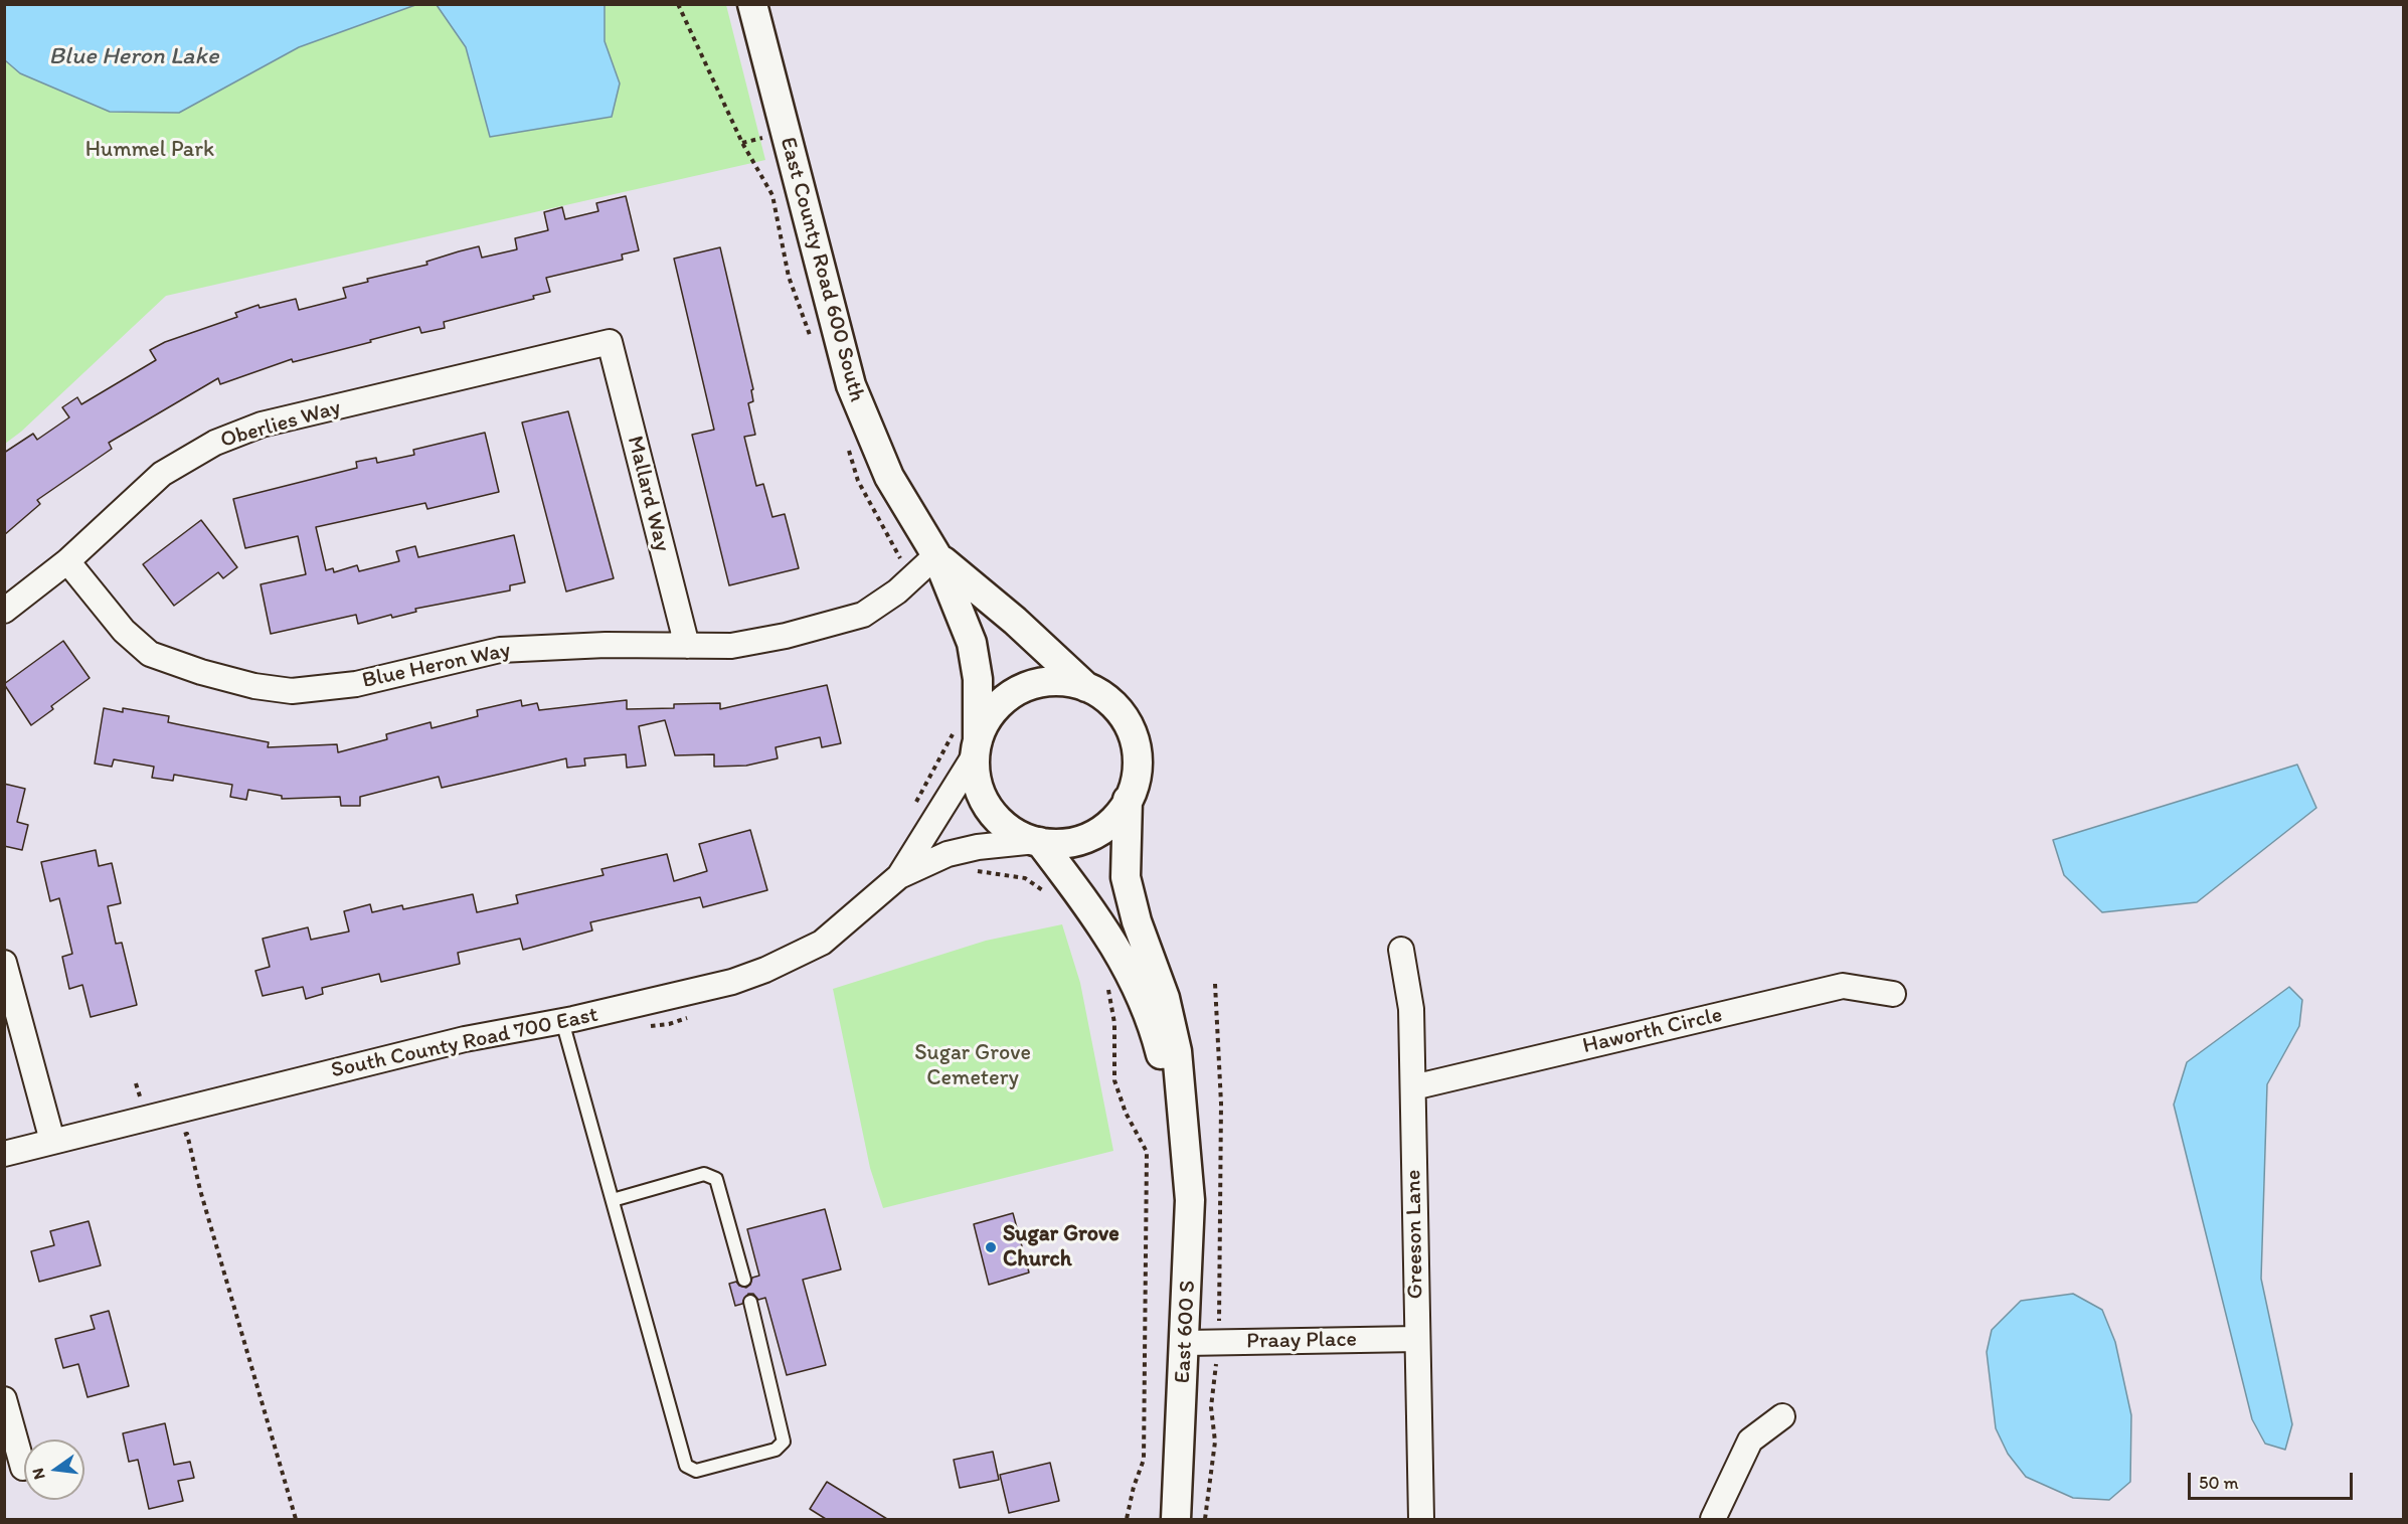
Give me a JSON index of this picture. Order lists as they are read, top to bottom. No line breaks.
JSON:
{"streets":{"street":["East County Road 600 South","Oberlies Way","Mallard Way","Blue Heron Way","Haworth Circle","South County Road 700 East","Greeson Lane","East 600 S","Praay Place"]},"crossings":[["East County Road 600 South","Blue Heron Way"],["East County Road 600 South","South County Road 700 East"],["Oberlies Way","Mallard Way"],["Oberlies Way","Blue Heron Way"],["Mallard Way","Blue Heron Way"],["Haworth Circle","Greeson Lane"],["Greeson Lane","Praay Place"],["East 600 S","Praay Place"]],"water":["Blue Heron Lake"],"parks":["Hummel Park","Sugar Grove Cemetery"],"places":["Sugar Grove Church"],"scale_bar":"50 m","north":"left"}
